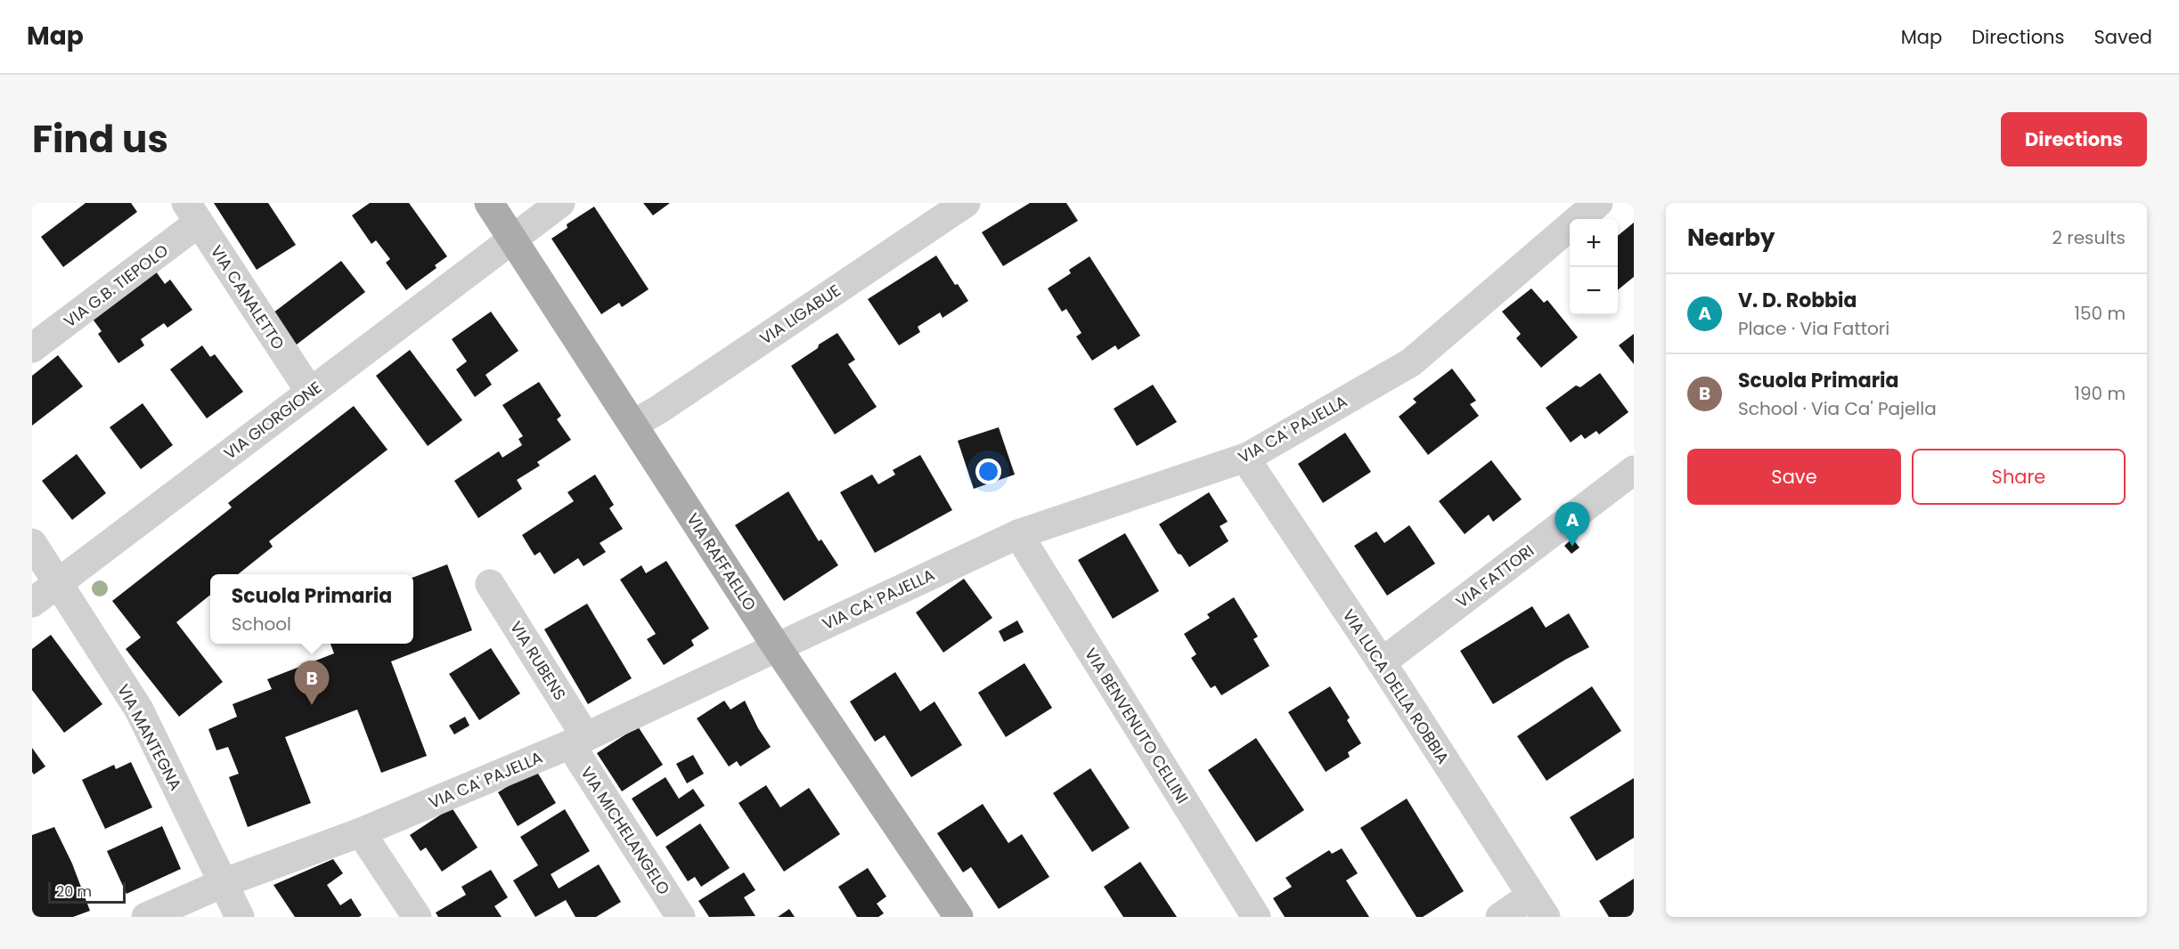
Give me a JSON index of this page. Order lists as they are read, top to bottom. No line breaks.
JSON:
{"streets":{"main road":["VIA RAFFAELLO"],"street":["VIA G.B. TIEPOLO","VIA CANALETTO","VIA LIGABUE","VIA GIORGIONE","VIA CA' PAJELLA","VIA FATTORI","VIA RUBENS","VIA LUCA DELLA ROBBIA","VIA BENVENUTO CELLINI","VIA MANTEGNA","VIA MICHELANGELO"]},"crossings":[["VIA G.B. TIEPOLO","VIA CANALETTO"],["VIA CANALETTO","VIA GIORGIONE"],["VIA LIGABUE","VIA RAFFAELLO"],["VIA GIORGIONE","VIA RAFFAELLO"],["VIA GIORGIONE","VIA MANTEGNA"],["VIA CA' PAJELLA","VIA RAFFAELLO"],["VIA CA' PAJELLA","VIA RUBENS"],["VIA CA' PAJELLA","VIA LUCA DELLA ROBBIA"],["VIA CA' PAJELLA","VIA BENVENUTO CELLINI"],["VIA CA' PAJELLA","VIA MANTEGNA"],["VIA CA' PAJELLA","VIA MICHELANGELO"],["VIA FATTORI","VIA LUCA DELLA ROBBIA"],["VIA RUBENS","VIA MICHELANGELO"]],"scale_bar":"20 m","page":{"header":"Map","nav":["Map","Directions","Saved"],"title":"Find us","buttons":["Directions",["Save","Share"]],"heading":["Nearby","2 results"],"map_buttons":["+","−"],"list":[{"mark":"A","name":"V. D. Robbia","note":"Place · Via Fattori","value":"150 m"},{"mark":"B","name":"Scuola Primaria","note":"School · Via Ca' Pajella","value":"190 m"}],"pins":["A","B"],"popup":["Scuola Primaria","School"],"scale":"20 m"}}
